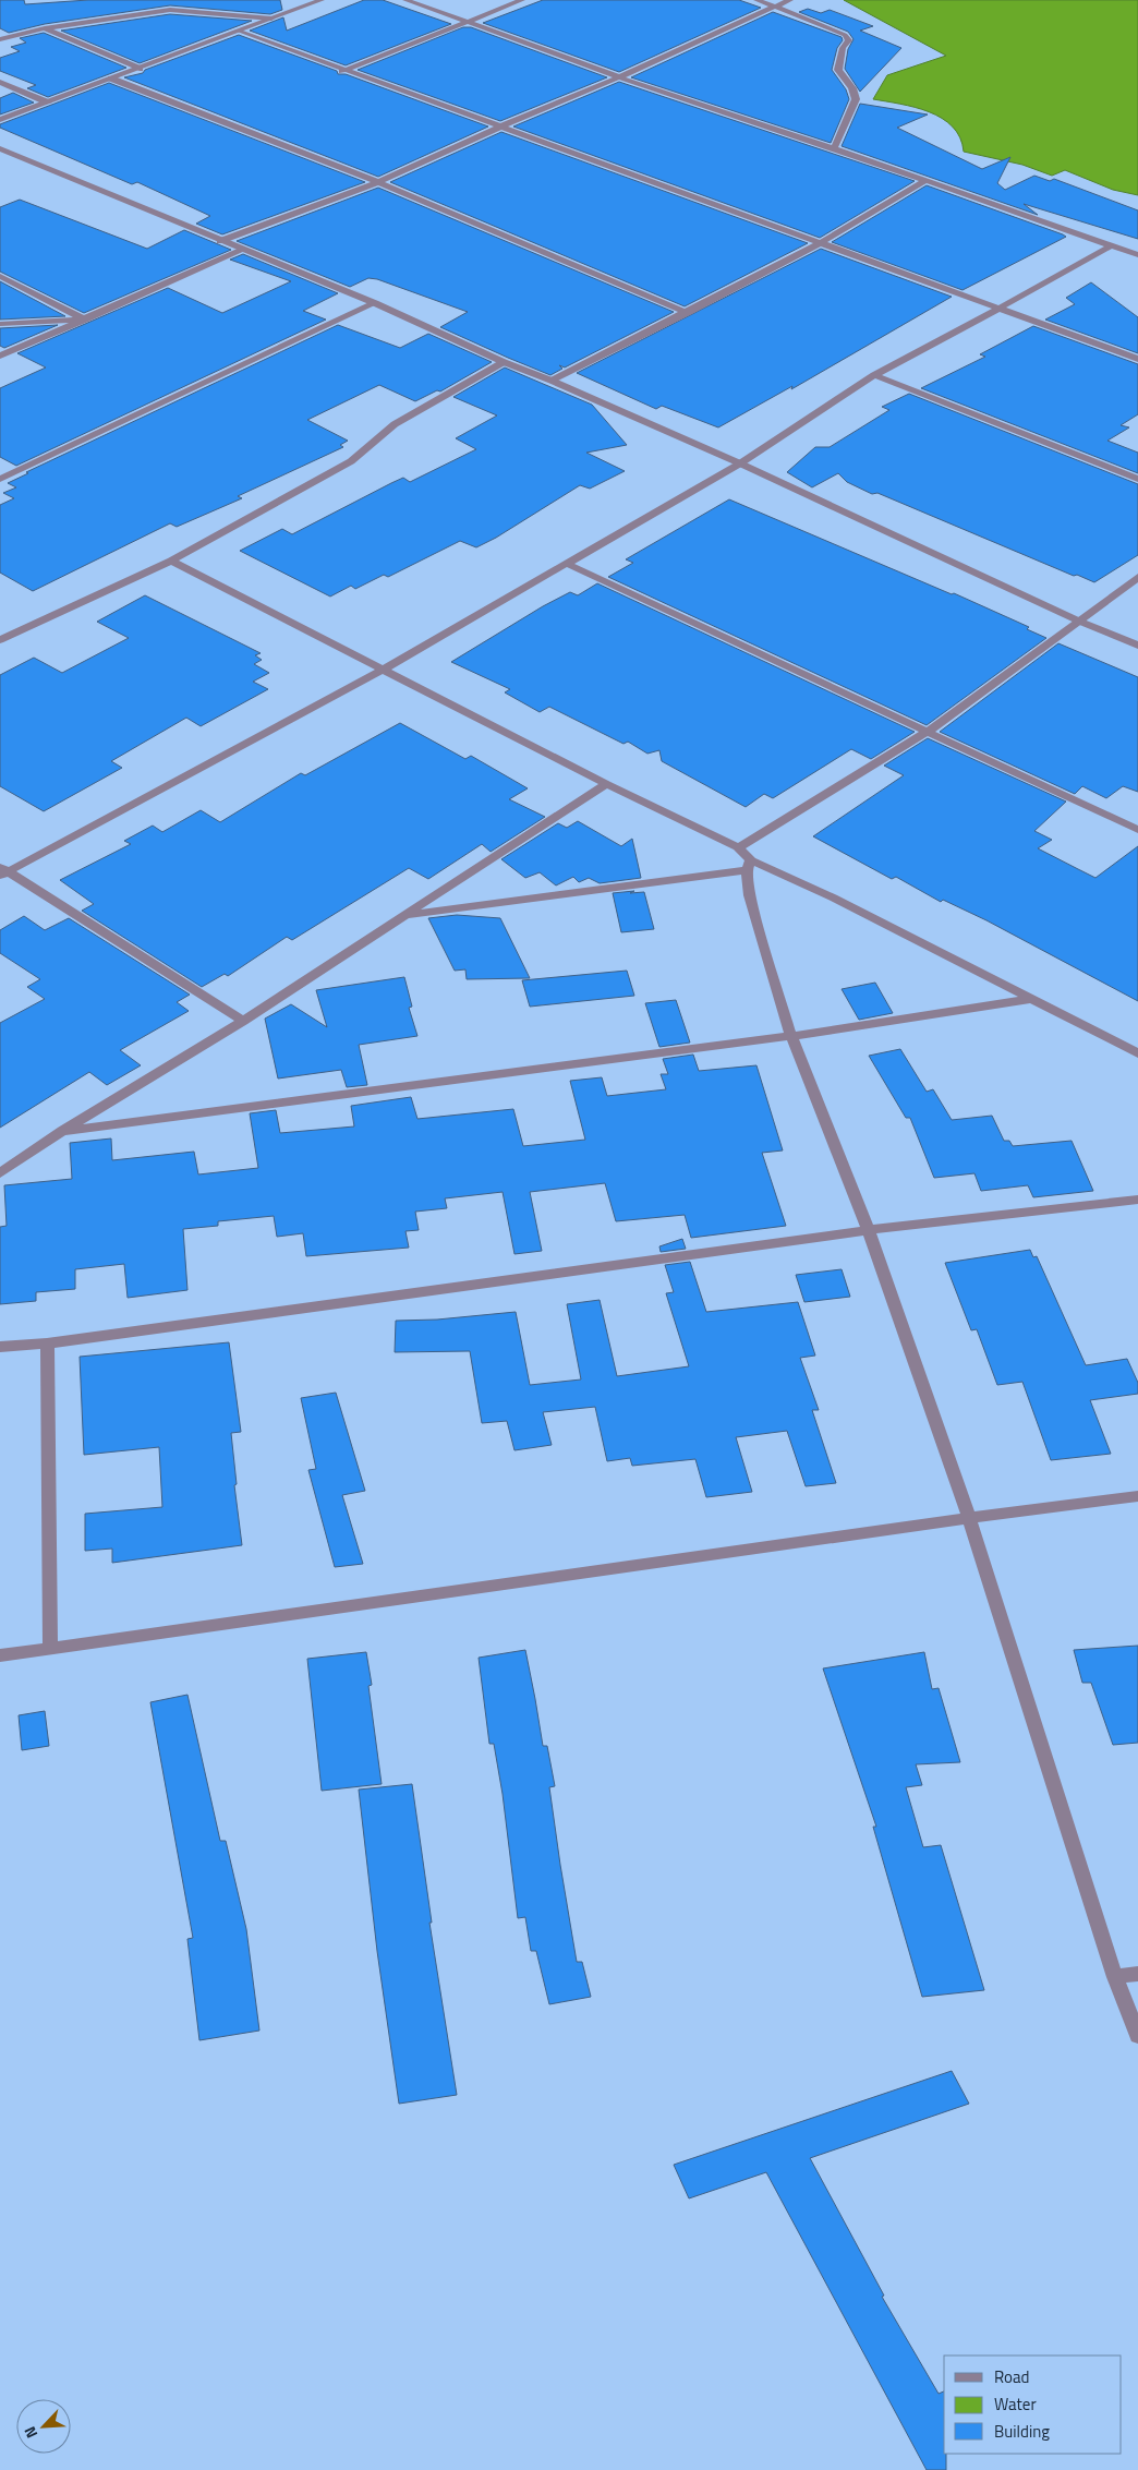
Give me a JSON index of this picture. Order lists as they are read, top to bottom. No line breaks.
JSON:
{"legend":["Road","Water","Building"],"north":"bottom left"}
